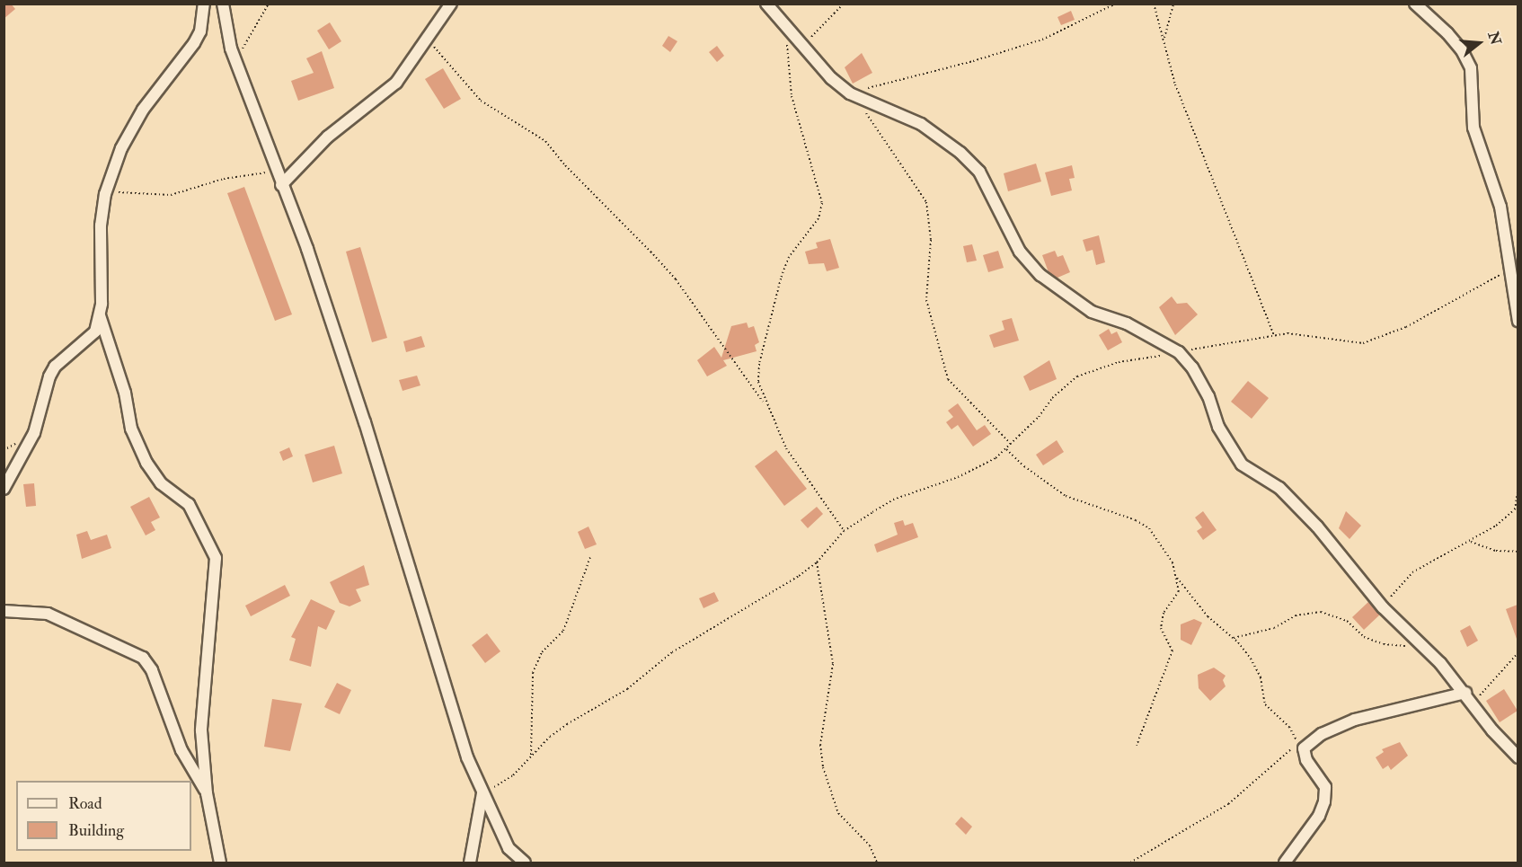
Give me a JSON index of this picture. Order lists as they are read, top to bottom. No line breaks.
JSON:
{"legend":["Road","Building"],"north":"right"}
